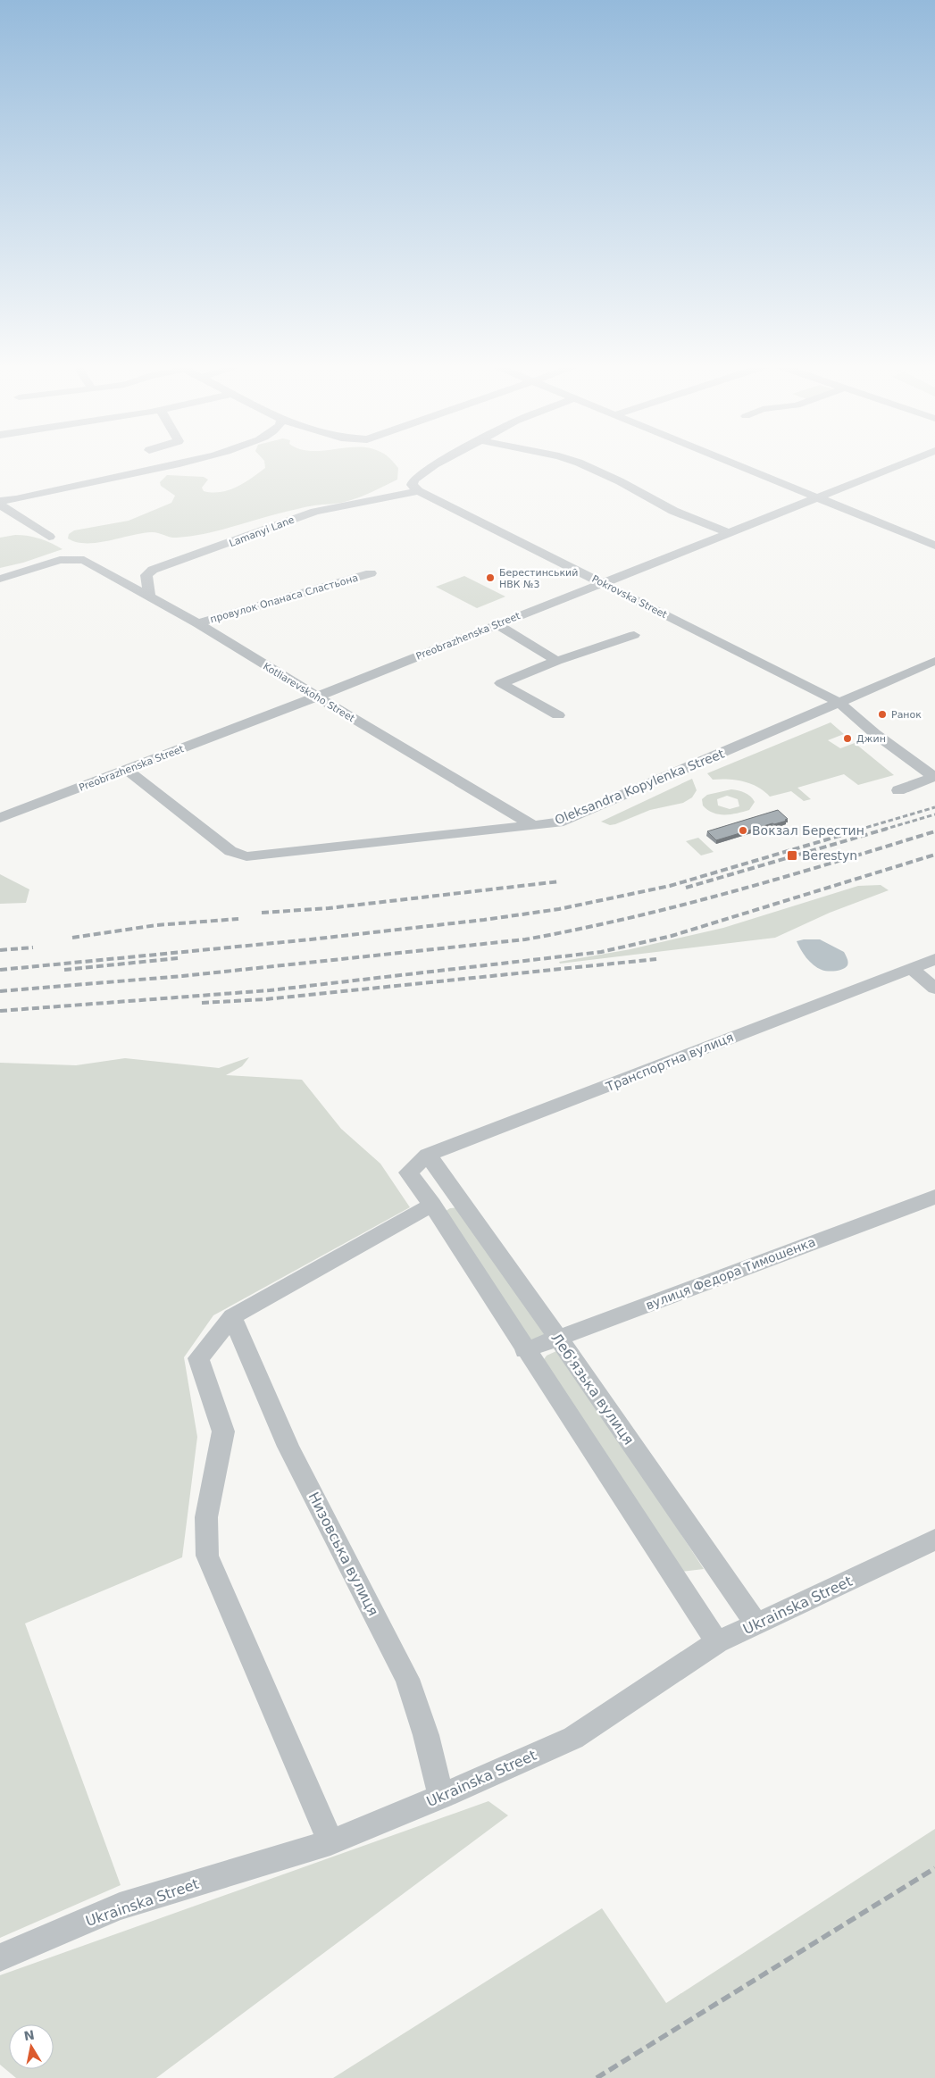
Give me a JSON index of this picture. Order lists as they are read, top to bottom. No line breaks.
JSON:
{"streets":{"street":["Lamanyi Lane","Pokrovska Street","провулок Опанаса Сластьона","Preobrazhenska Street","Kotliarevskoho Street","Oleksandra Kopylenka Street","Транспортна вулиця","вулиця Федора Тимошенка","Леб'язька вулиця","Низовська вулиця","Ukrainska Street"]},"crossings":[["Lamanyi Lane","Pokrovska Street"],["Lamanyi Lane","Kotliarevskoho Street"],["Pokrovska Street","Preobrazhenska Street"],["Pokrovska Street","Oleksandra Kopylenka Street"],["провулок Опанаса Сластьона","Kotliarevskoho Street"],["Preobrazhenska Street","Kotliarevskoho Street"],["Preobrazhenska Street","Oleksandra Kopylenka Street"],["Kotliarevskoho Street","Oleksandra Kopylenka Street"],["Транспортна вулиця","Леб'язька вулиця"],["вулиця Федора Тимошенка","Леб'язька вулиця"],["Леб'язька вулиця","Ukrainska Street"],["Низовська вулиця","Ukrainska Street"]],"places":{"other":["Берестинський НВК №3","Ранок","Джин","Вокзал Берестин"],"transit":["Berestyn"]},"north":"top"}
